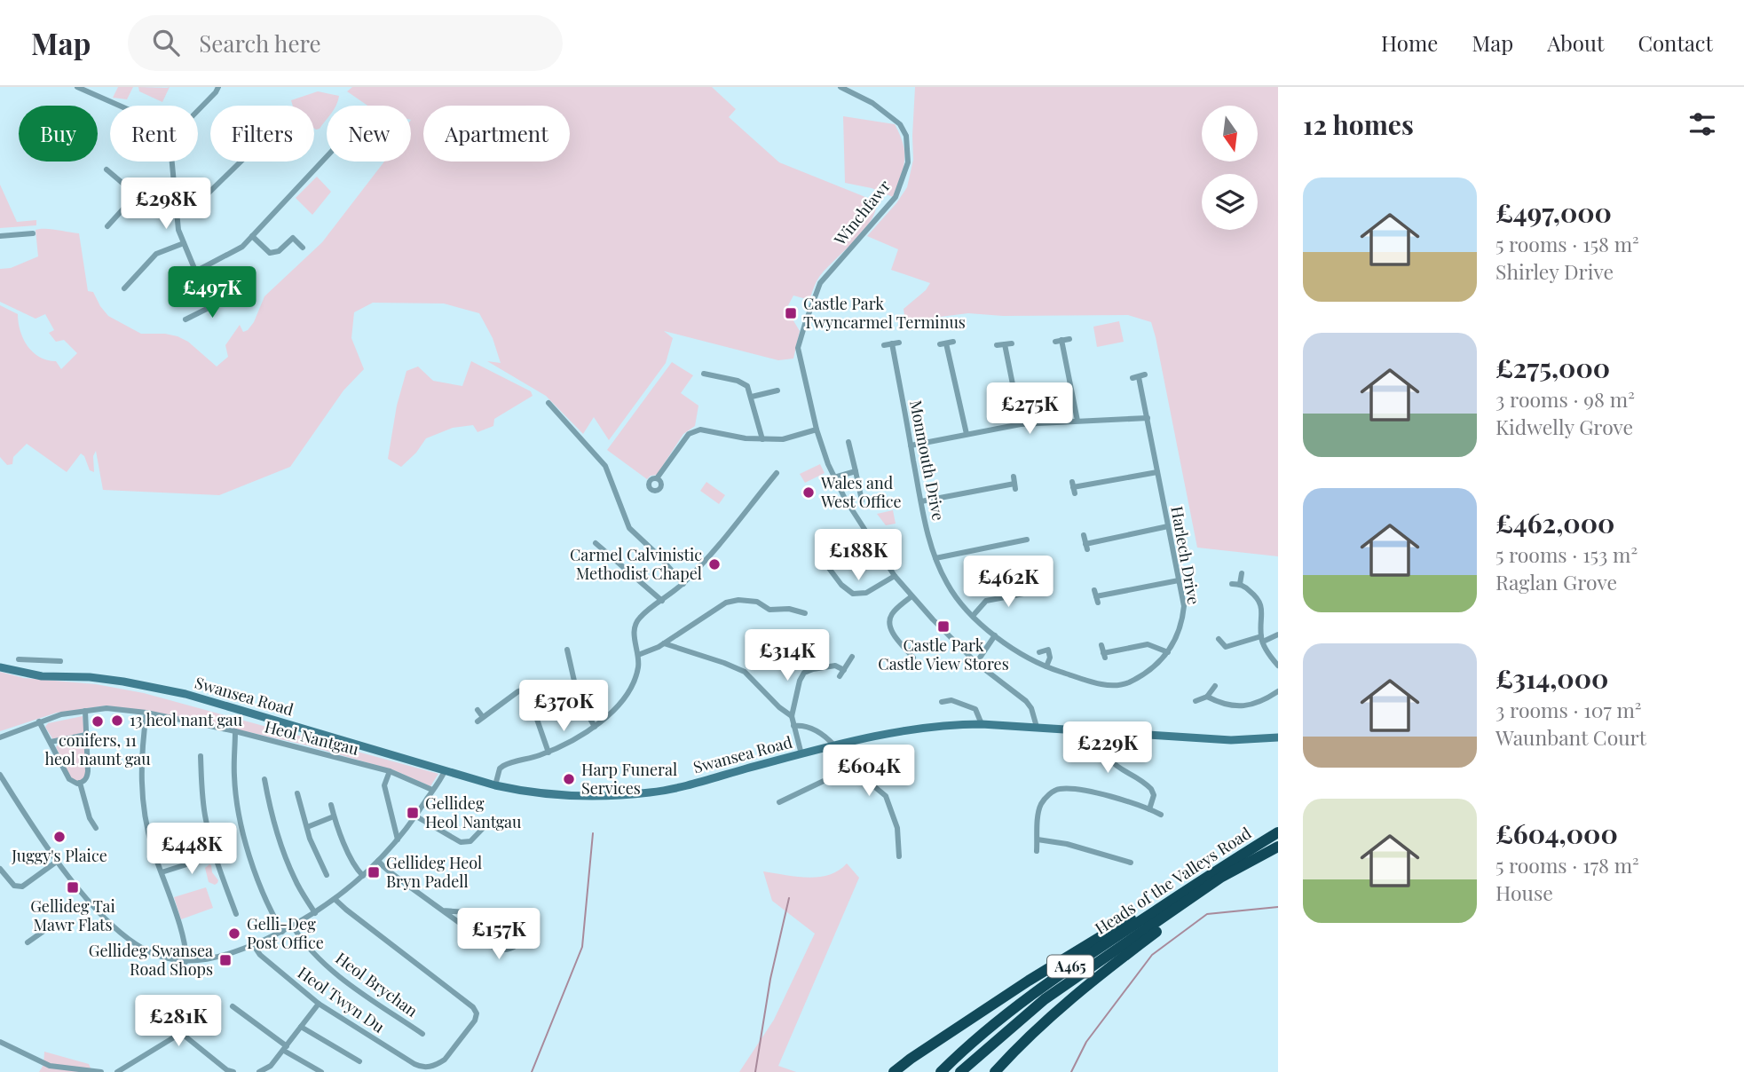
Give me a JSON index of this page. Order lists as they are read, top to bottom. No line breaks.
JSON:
{"streets":{"highway":["Heads of the Valleys Road","A465"],"street":["Winchfawr","Monmouth Drive","Harlech Drive","Swansea Road","Heol Nantgau","Heol Brychan","Heol Twyn Du"]},"crossings":[["Winchfawr","Swansea Road"],["Monmouth Drive","Harlech Drive"]],"places":{"transit":["Castle Park Twyncarmel Terminus","Castle Park Castle View Stores","Gellideg Heol Nantgau","Gellideg Heol Bryn Padell","Gellideg Tai Mawr Flats","Gellideg Swansea Road Shops"],"other":["Wales and West Office","Carmel Calvinistic Methodist Chapel","13 heol nant gau","conifers, 11 heol naunt gau","Harp Funeral Services","Juggy's Plaice","Gelli-Deg Post Office"]},"north":"bottom","page":{"header":"Map","search":"Search here","nav":["Home","Map","About","Contact"],"heading":"12 homes","chip":["Buy","Rent","Filters","New","Apartment"],"list":[{"name":"£497,000","note":"5 rooms · 158 m² · Shirley Drive"},{"name":"£275,000","note":"3 rooms · 98 m² · Kidwelly Grove"},{"name":"£462,000","note":"5 rooms · 153 m² · Raglan Grove"},{"name":"£314,000","note":"3 rooms · 107 m² · Waunbant Court"},{"name":"£604,000","note":"5 rooms · 178 m² · House"}],"price":["£298K","£497K","£275K","£188K","£462K","£314K","£370K","£229K","£604K","£448K","£157K","£281K"]}}
